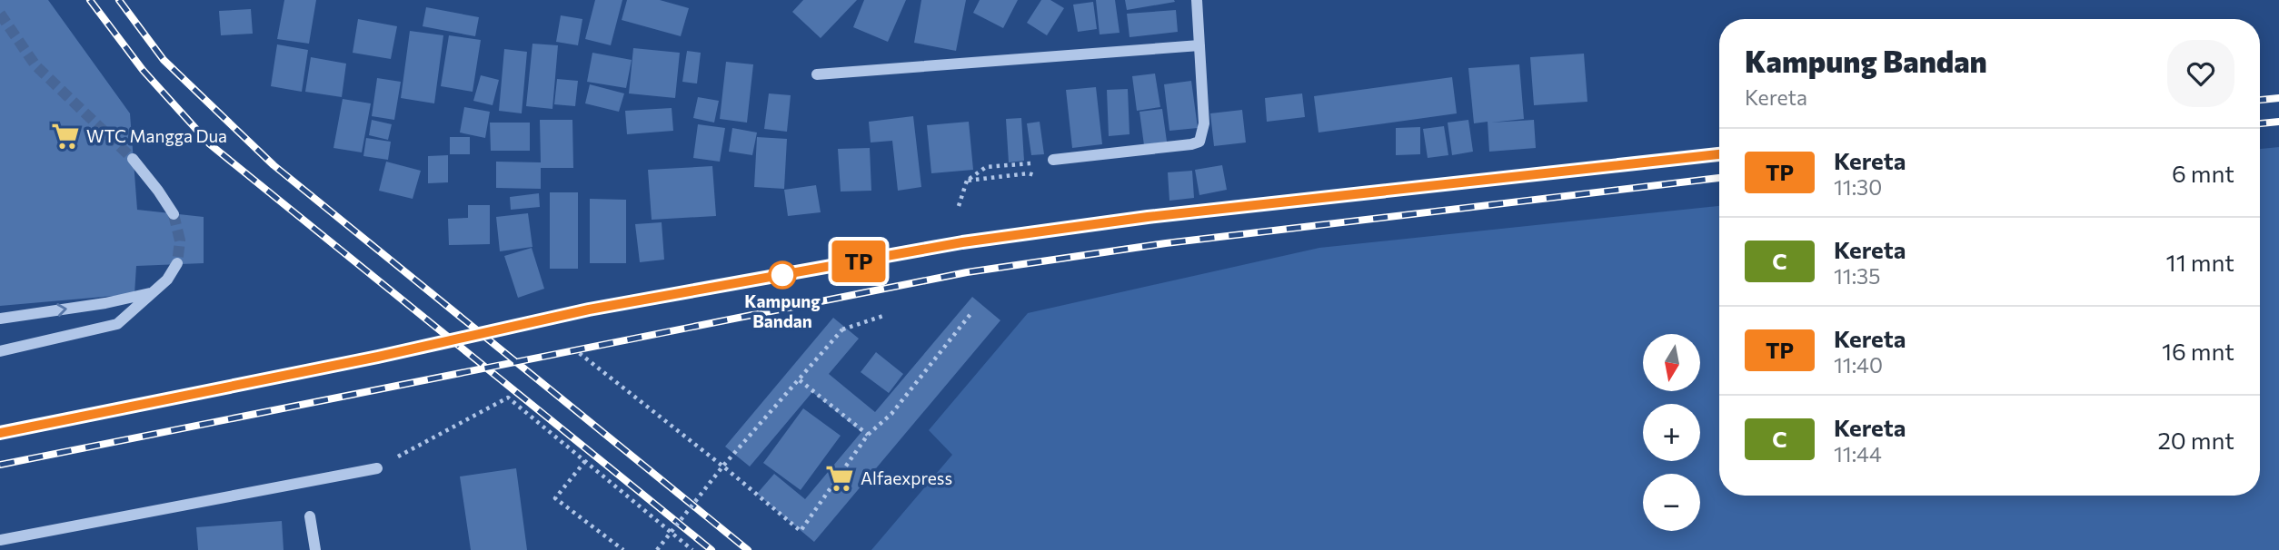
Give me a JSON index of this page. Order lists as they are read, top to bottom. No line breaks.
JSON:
{"places":{"supermarket":["WTC Mangga Dua","Alfaexpress"],"other":["Kampung Bandan"]},"north":"bottom","page":{"on_map":"TP","heading":["Kampung Bandan","Kereta"],"list":[{"mark":"TP","name":"Kereta","note":"11:30","value":"6 mnt"},{"mark":"C","name":"Kereta","note":"11:35","value":"11 mnt"},{"mark":"TP","name":"Kereta","note":"11:40","value":"16 mnt"},{"mark":"C","name":"Kereta","note":"11:44","value":"20 mnt"}],"map_buttons":["+","−"]}}
